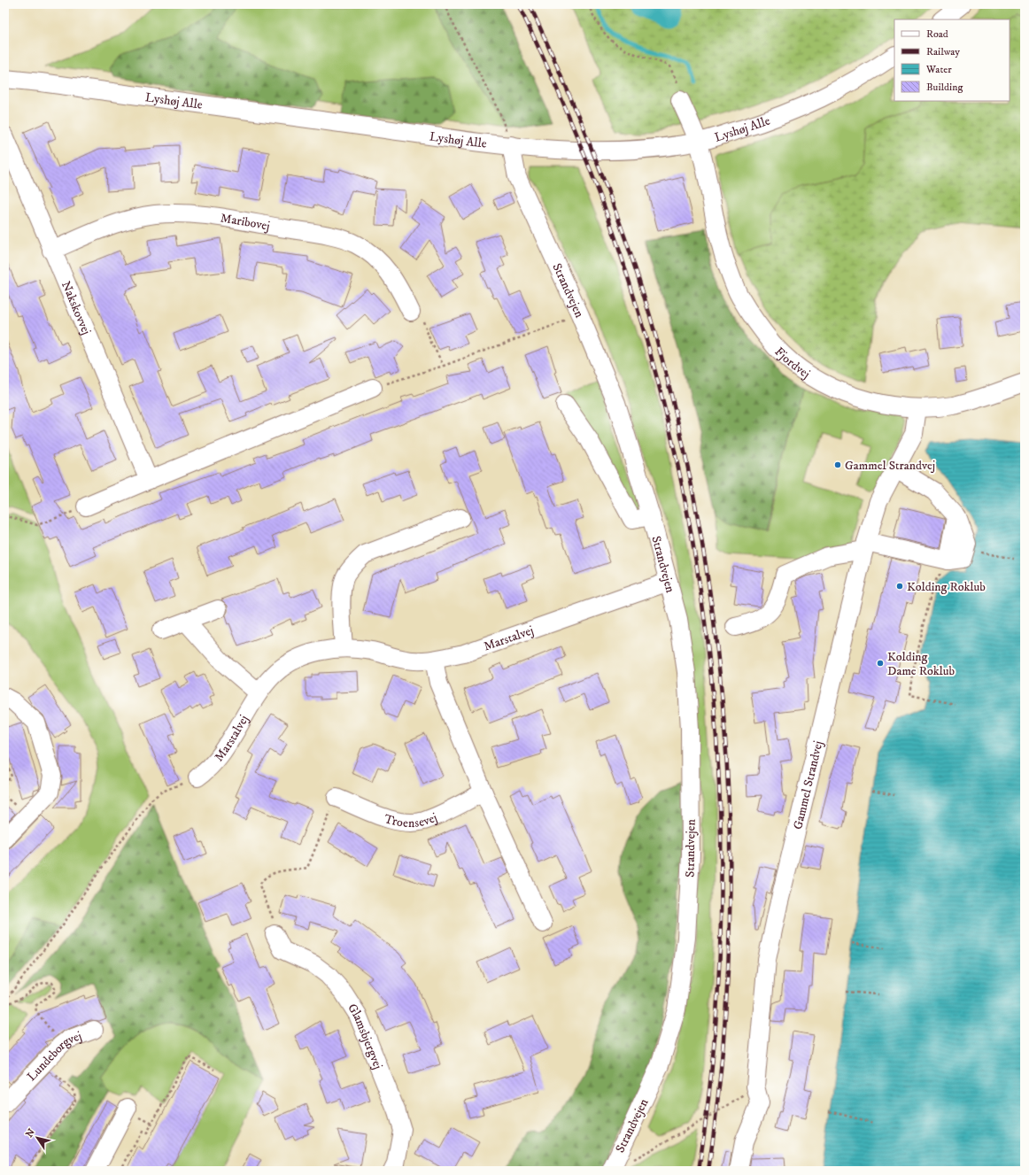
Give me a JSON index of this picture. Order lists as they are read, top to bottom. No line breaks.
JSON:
{"streets":{"street":["Lyshøj Alle","Maribovej","Strandvejen","Nakskovvej","Fjordvej","Marstalvej","Gammel Strandvej","Troensevej","Glamsbjergvej","Lundeborgvej"]},"crossings":[["Lyshøj Alle","Strandvejen"],["Lyshøj Alle","Fjordvej"],["Maribovej","Nakskovvej"],["Strandvejen","Marstalvej"],["Fjordvej","Gammel Strandvej"]],"places":["Gammel Strandvej","Kolding Roklub","Kolding Dame Roklub"],"legend":["Road","Railway","Water","Building"],"north":"top left"}
